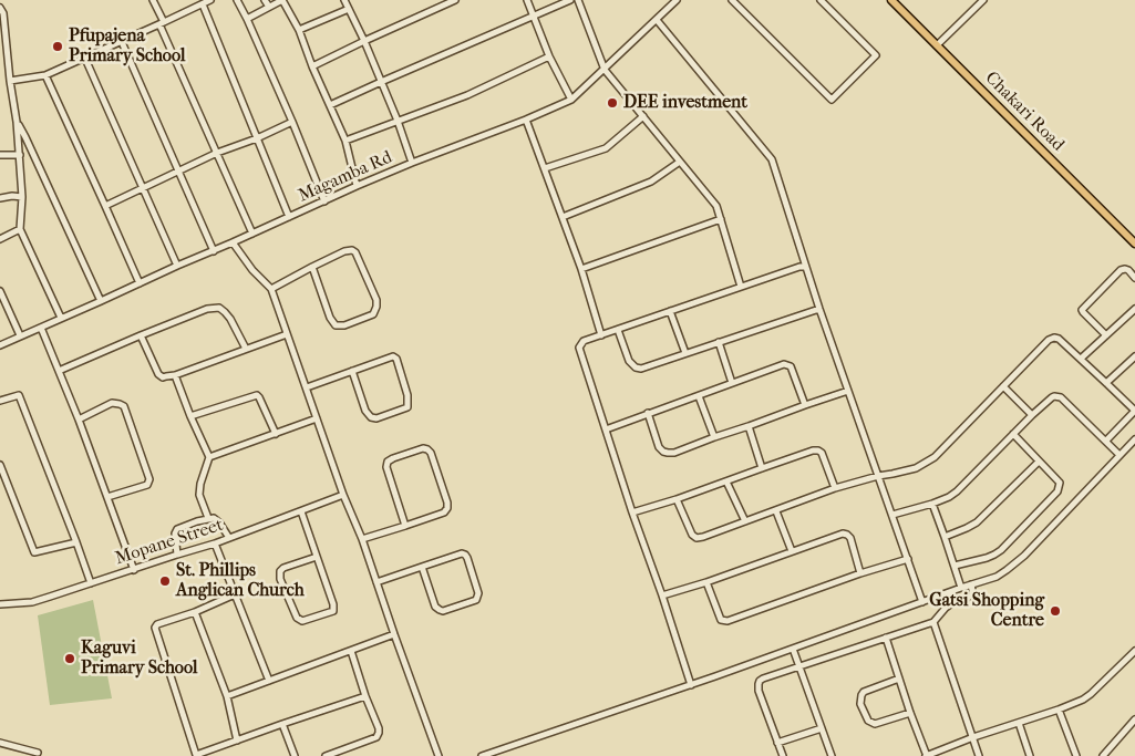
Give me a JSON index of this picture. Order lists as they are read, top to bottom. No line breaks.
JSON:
{"streets":{"main road":["Chakari Road"],"street":["Magamba Rd","Mopane Street"]},"places":["Pfupajena Primary School","DEE investment","St. Phillips Anglican Church","Gatsi Shopping Centre","Kaguvi Primary School"]}
